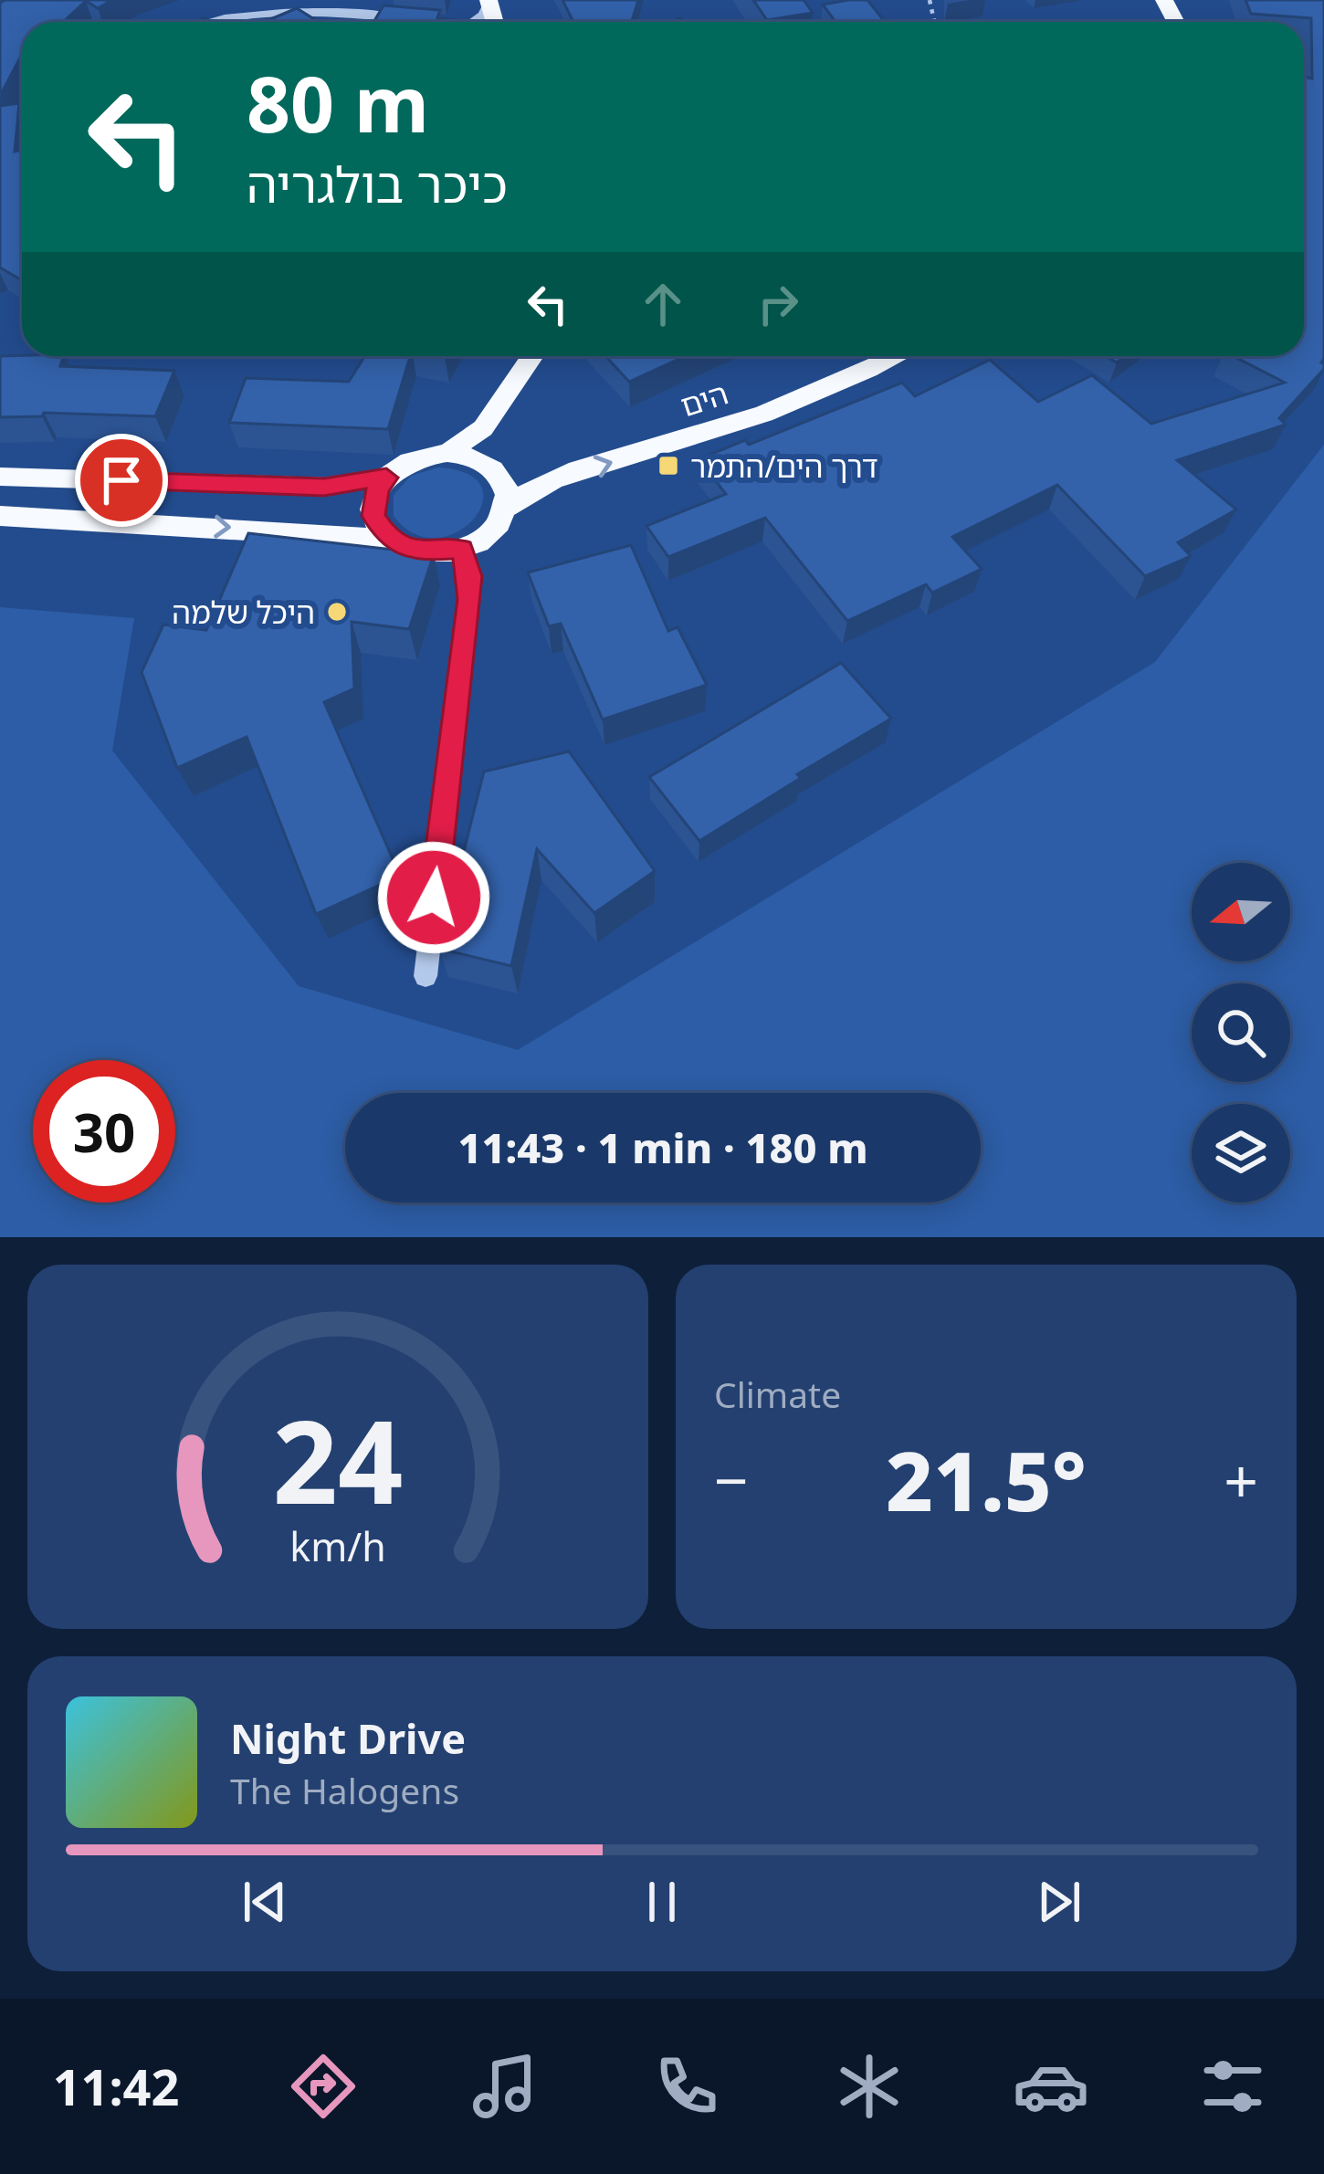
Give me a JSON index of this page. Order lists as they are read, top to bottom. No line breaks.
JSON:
{"streets":{"main road":["הים"]},"one_way":["הים"],"places":{"transit":["דרך הים/התמר"],"other":["היכל שלמה"]},"north":"left","page":{"turn":["80 m","כיכר בולגריה"],"limit":"30","trip":"11:43 · 1 min · 180 m","tile":"Climate","heat":["−","21.5°","+"],"song":["Night Drive","The Halogens"],"tabs":"11:42","gauge":["24","km/h"]}}
